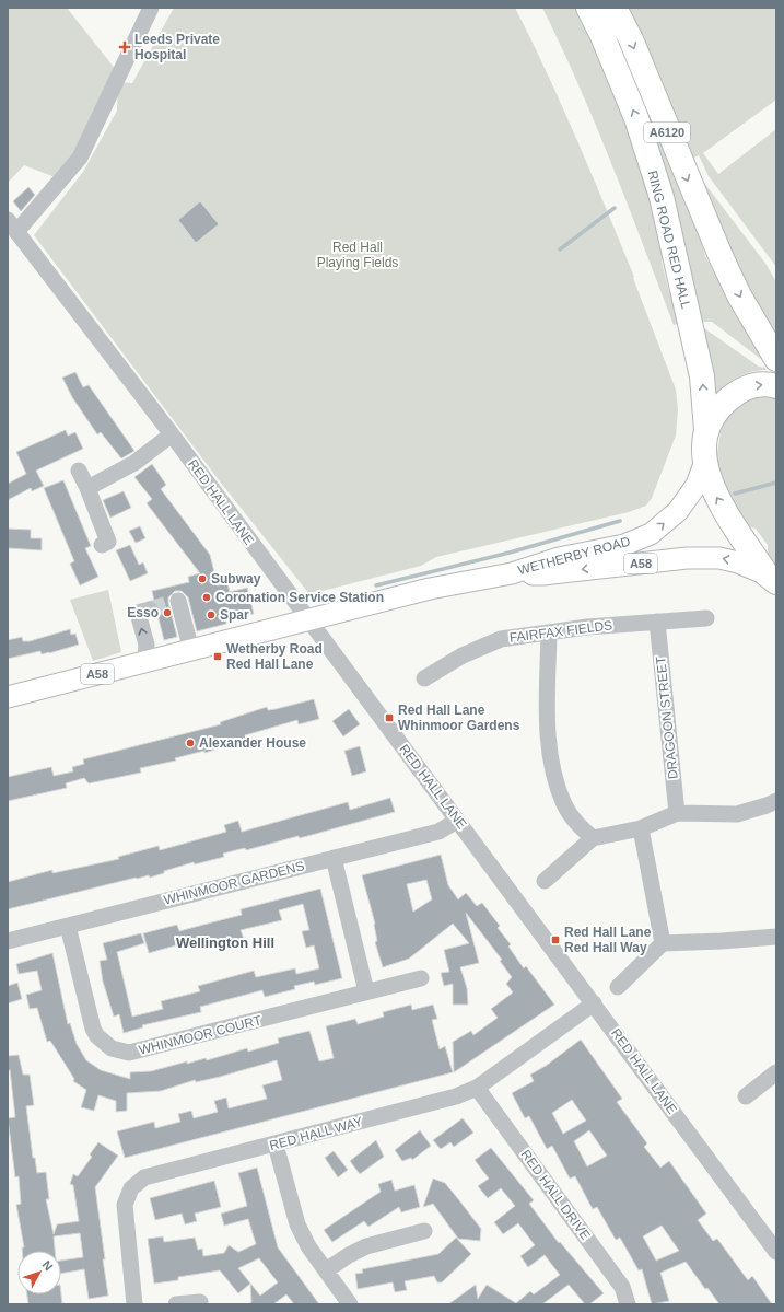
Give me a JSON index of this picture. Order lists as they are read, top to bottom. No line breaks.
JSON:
{"streets":{"highway":["A6120","RING ROAD RED HALL"],"main road":["WETHERBY ROAD","A58"],"street":["RED HALL LANE","FAIRFAX FIELDS","DRAGOON STREET","WHINMOOR GARDENS","WHINMOOR COURT","RED HALL WAY","RED HALL DRIVE"]},"crossings":[["RING ROAD RED HALL","WETHERBY ROAD"],["RED HALL LANE","WETHERBY ROAD"],["RED HALL LANE","WHINMOOR GARDENS"],["RED HALL LANE","RED HALL WAY"],["FAIRFAX FIELDS","DRAGOON STREET"],["WHINMOOR GARDENS","WHINMOOR COURT"],["RED HALL WAY","RED HALL DRIVE"]],"districts":["Wellington Hill"],"parks":["Red Hall Playing Fields"],"places":{"health":["Leeds Private Hospital"],"other":["Subway","Coronation Service Station","Esso","Spar","Alexander House"],"transit":["Wetherby Road Red Hall Lane","Red Hall Lane Whinmoor Gardens","Red Hall Lane Red Hall Way"]},"north":"top right"}
